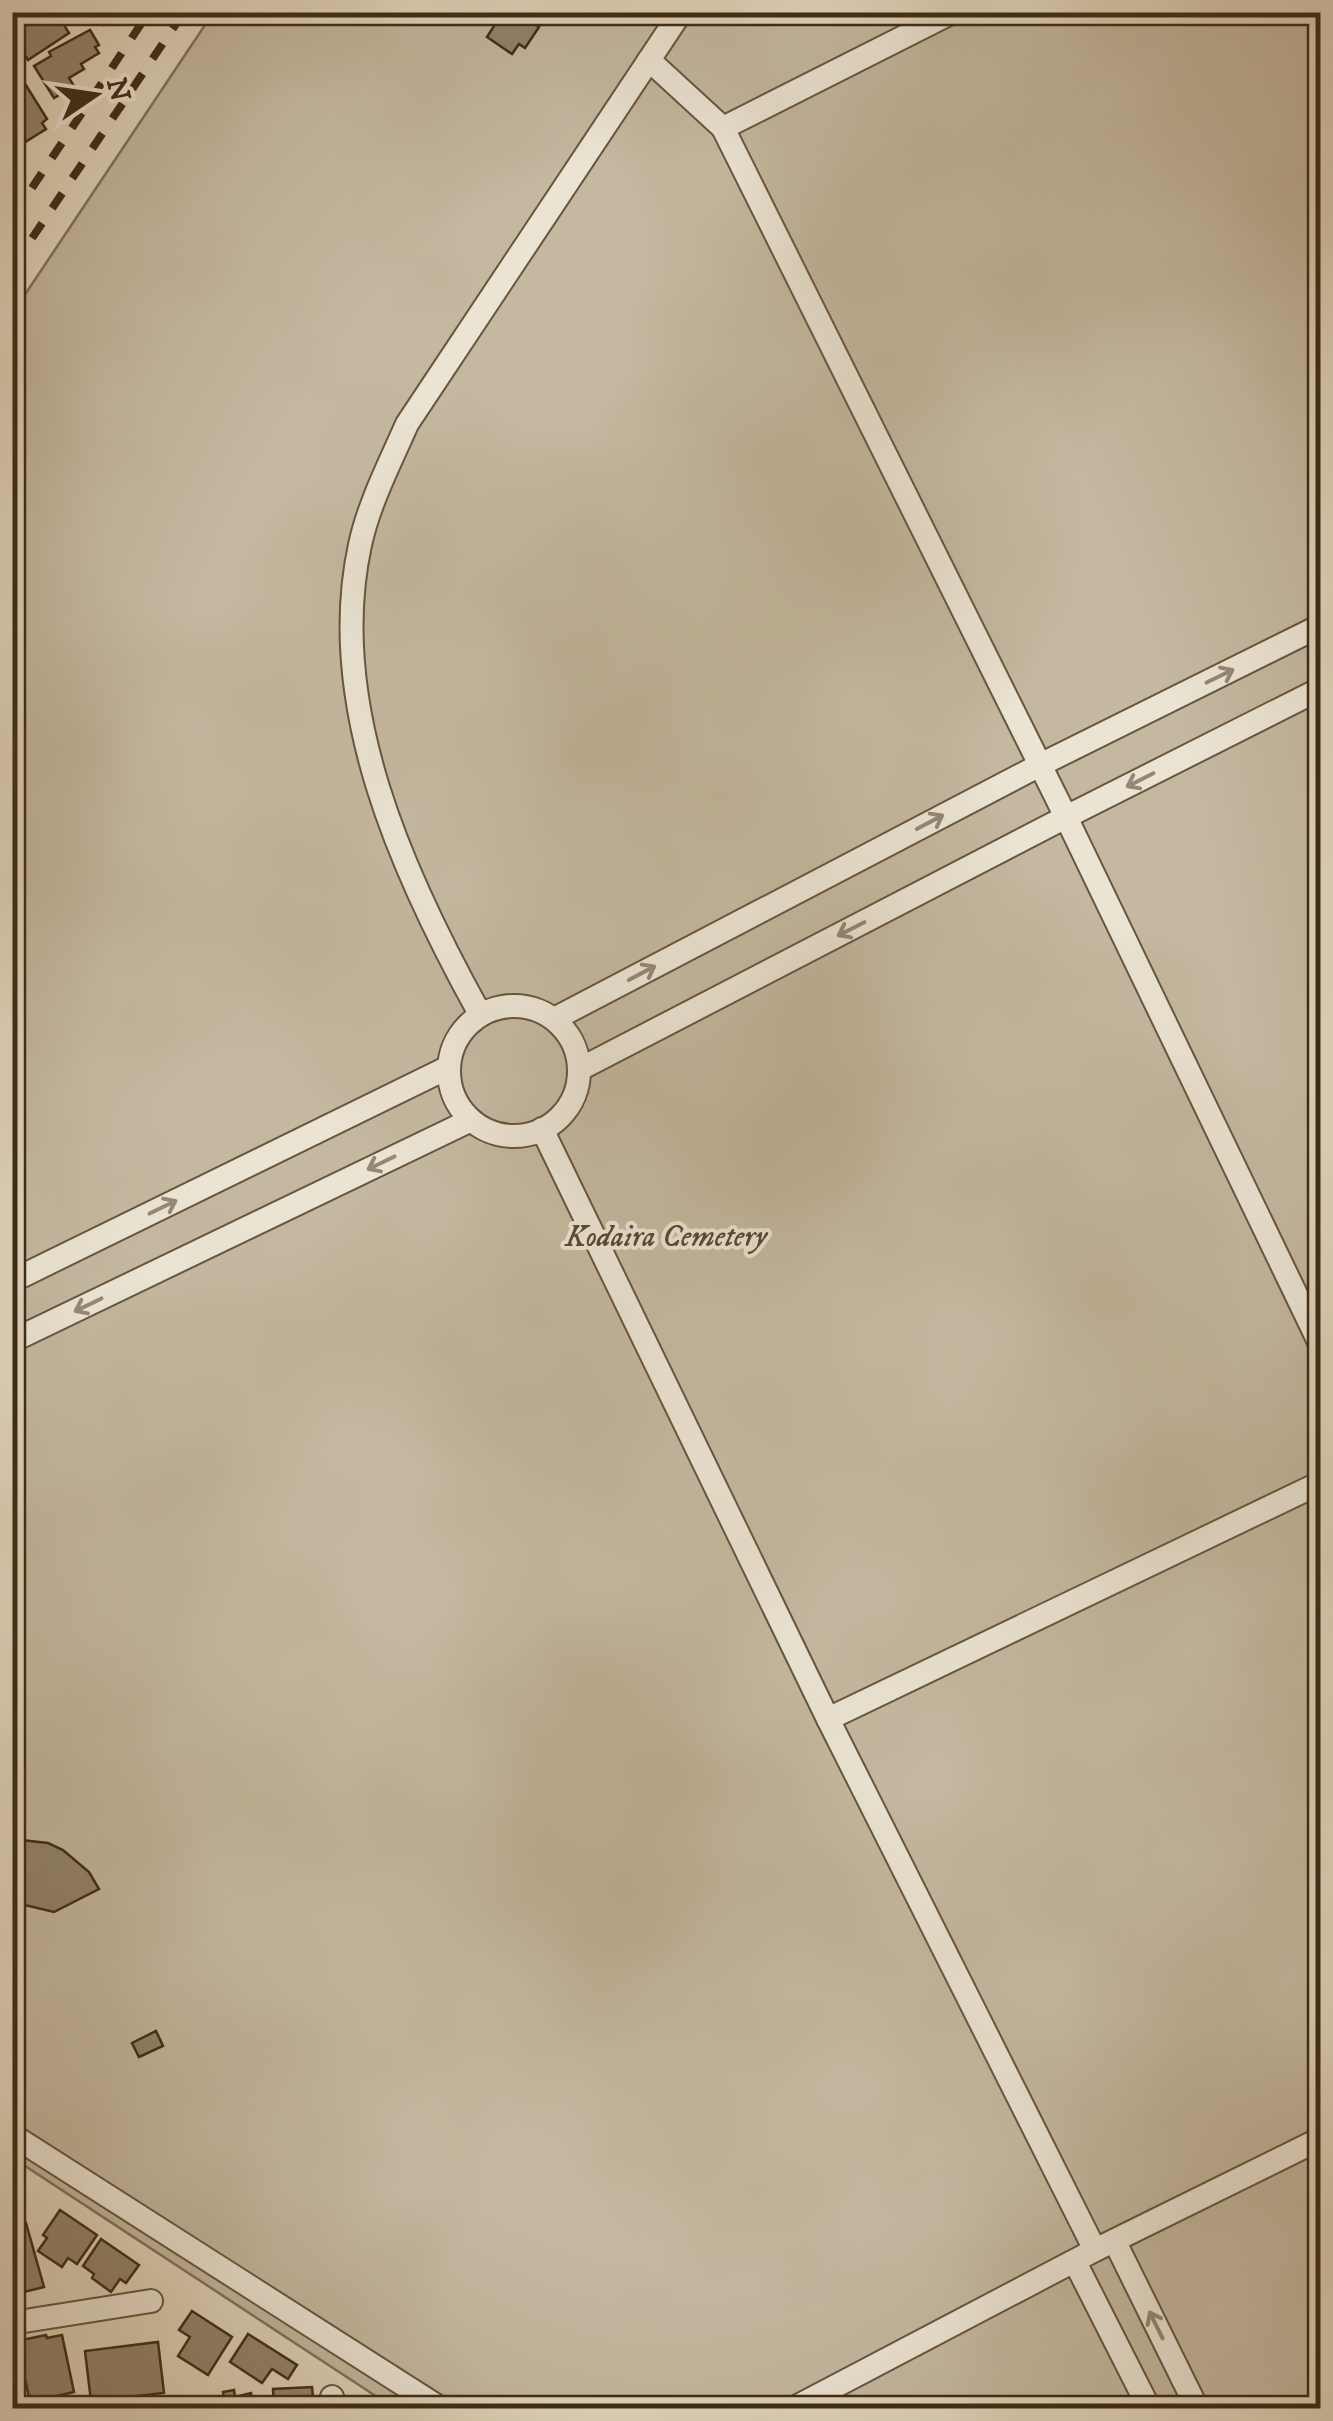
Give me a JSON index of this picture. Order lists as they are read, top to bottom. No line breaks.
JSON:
{"parks":["Kodaira Cemetery"],"north":"right"}
